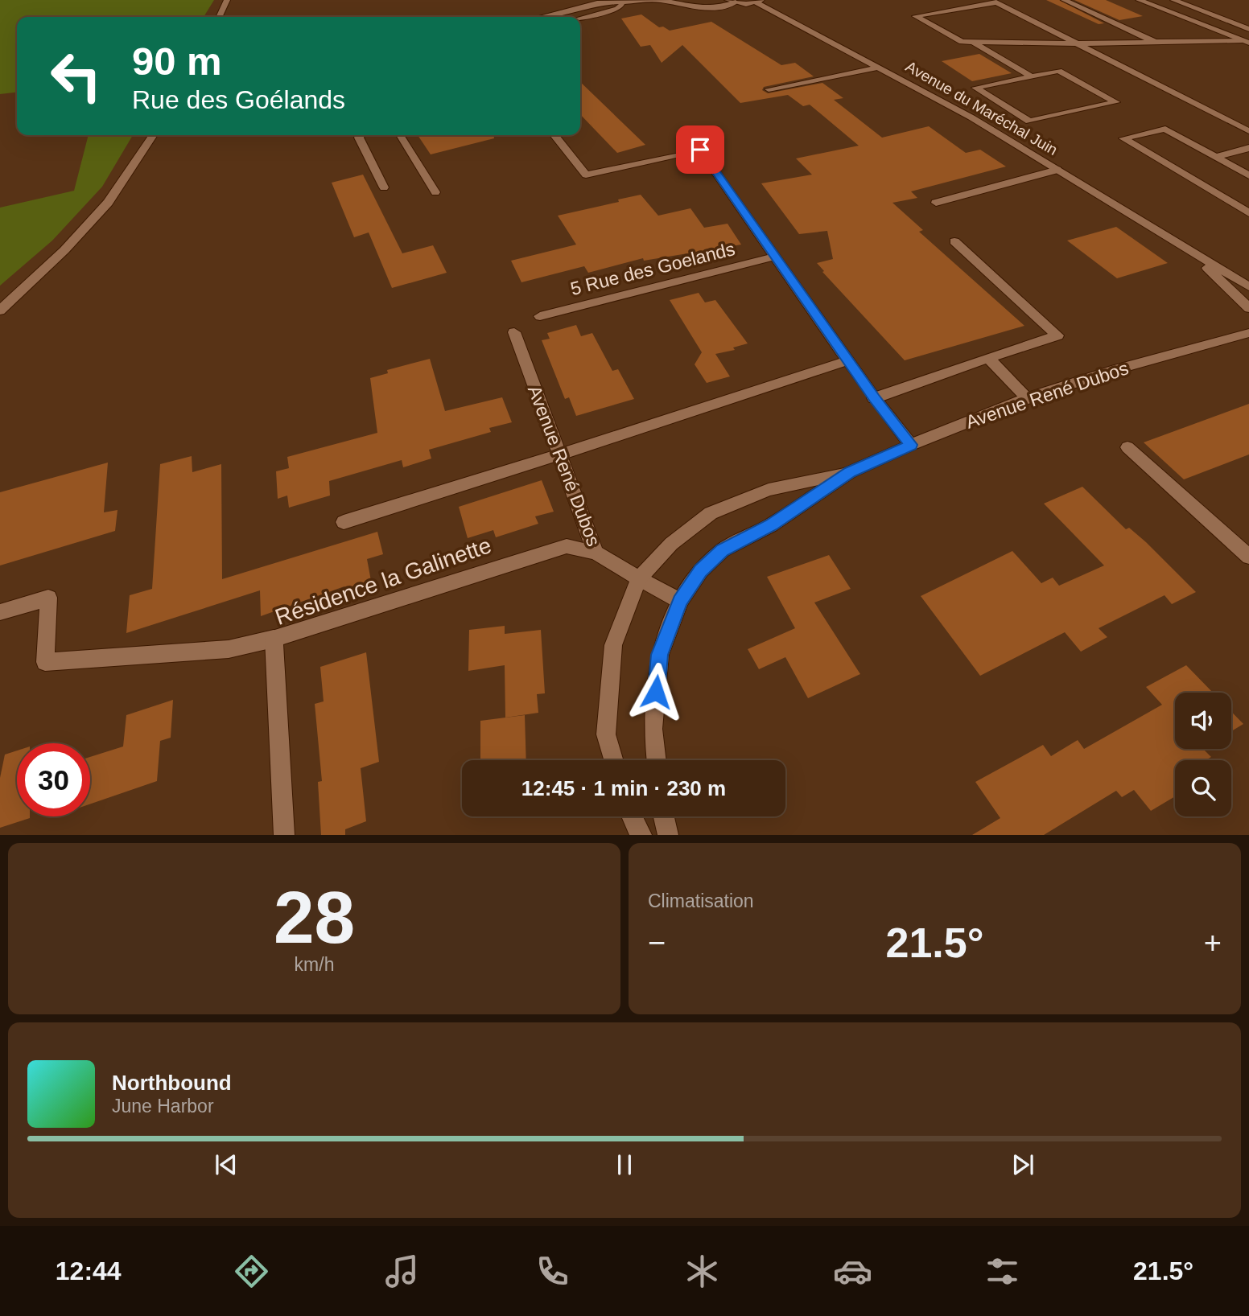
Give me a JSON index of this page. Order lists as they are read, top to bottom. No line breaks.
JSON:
{"streets":{"street":["Avenue du Maréchal Juin","5 Rue des Goelands","Avenue René Dubos","Résidence la Galinette"]},"crossings":[["Avenue René Dubos","Résidence la Galinette"]],"page":{"turn":["90 m","Rue des Goélands"],"limit":"30","trip":"12:45 · 1 min · 230 m","tile":[["28","km/h"],"Climatisation"],"heat":["−","21.5°","+"],"song":["Northbound","June Harbor"],"tabs":["12:44","21.5°"]}}
